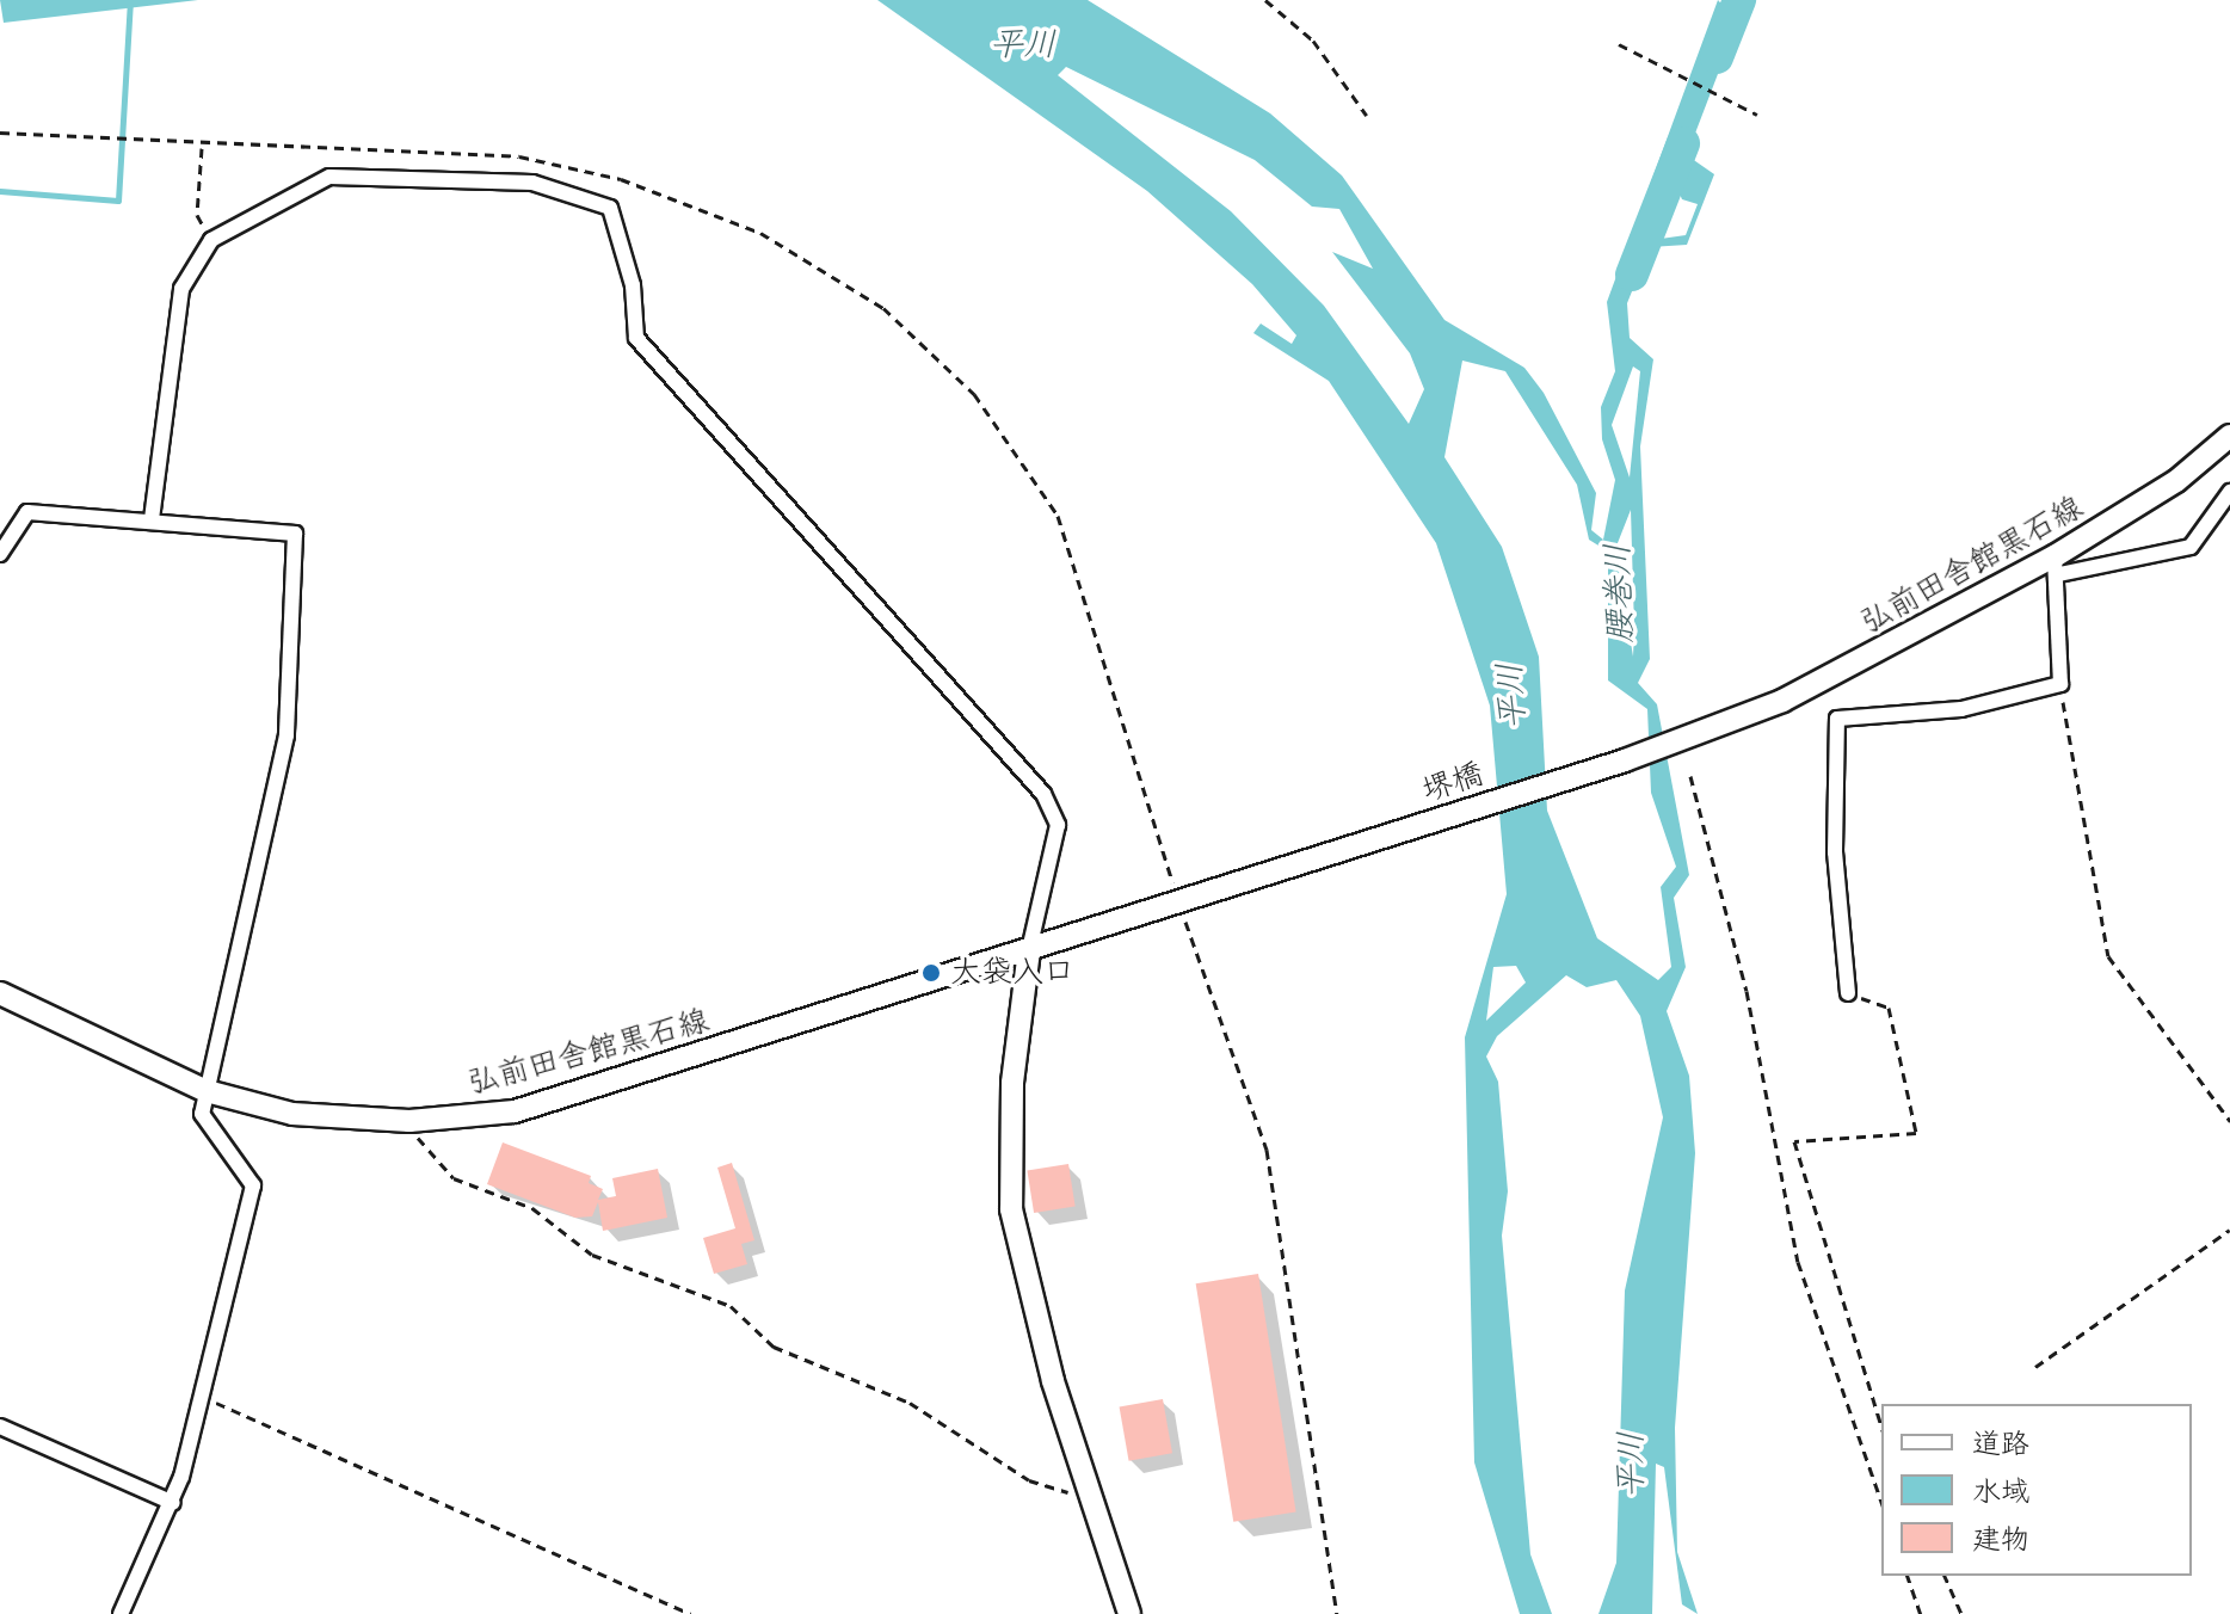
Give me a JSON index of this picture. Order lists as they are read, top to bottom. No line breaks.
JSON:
{"streets":{"main road":["弘前田舎館黒石線","堺橋"]},"crossings":[["弘前田舎館黒石線","堺橋"]],"water":["平川","腰巻川"],"places":["大袋入口"],"legend":["道路","水域","建物"]}
